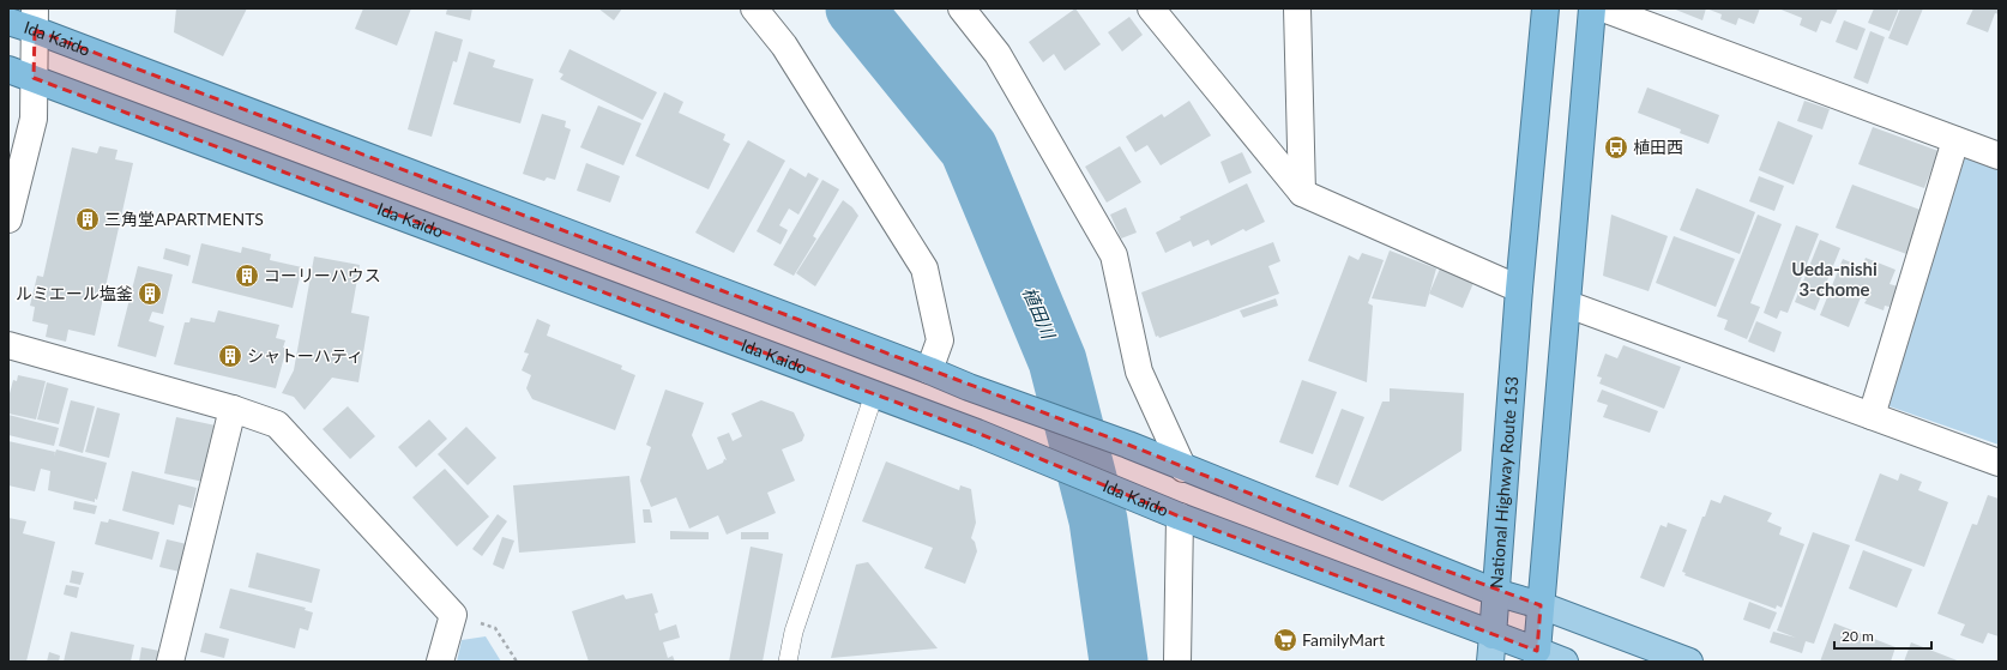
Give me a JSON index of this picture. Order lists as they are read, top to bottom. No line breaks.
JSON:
{"streets":{"highway":["Ida Kaido","National Highway Route 153"]},"crossings":[["Ida Kaido","National Highway Route 153"]],"districts":["Ueda-nishi 3-chome"],"water":["植田川"],"places":{"bus stop":["植田西"],"building":["三角堂APARTMENTS","コーリーハウス","ルミエール塩釜","シャトーハティ"],"supermarket":["FamilyMart"]},"scale_bar":"20 m"}
